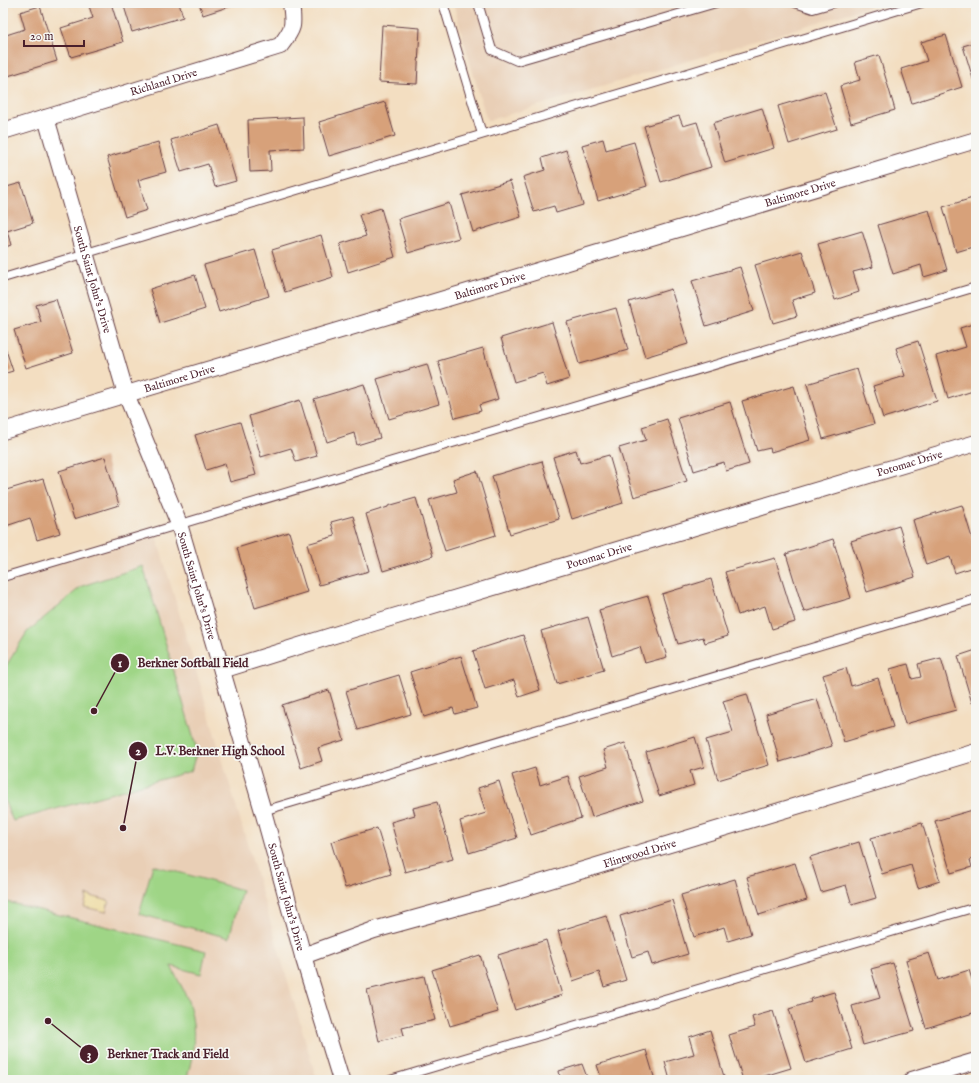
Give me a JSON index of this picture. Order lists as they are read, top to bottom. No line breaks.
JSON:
{"streets":{"street":["Richland Drive","Baltimore Drive","South Saint John's Drive","Potomac Drive","Flintwood Drive"]},"crossings":[["Richland Drive","South Saint John's Drive"],["Baltimore Drive","South Saint John's Drive"],["South Saint John's Drive","Potomac Drive"],["South Saint John's Drive","Flintwood Drive"]],"places":["Berkner Softball Field","L.V. Berkner High School","Berkner Track and Field"],"scale_bar":"20 m"}
